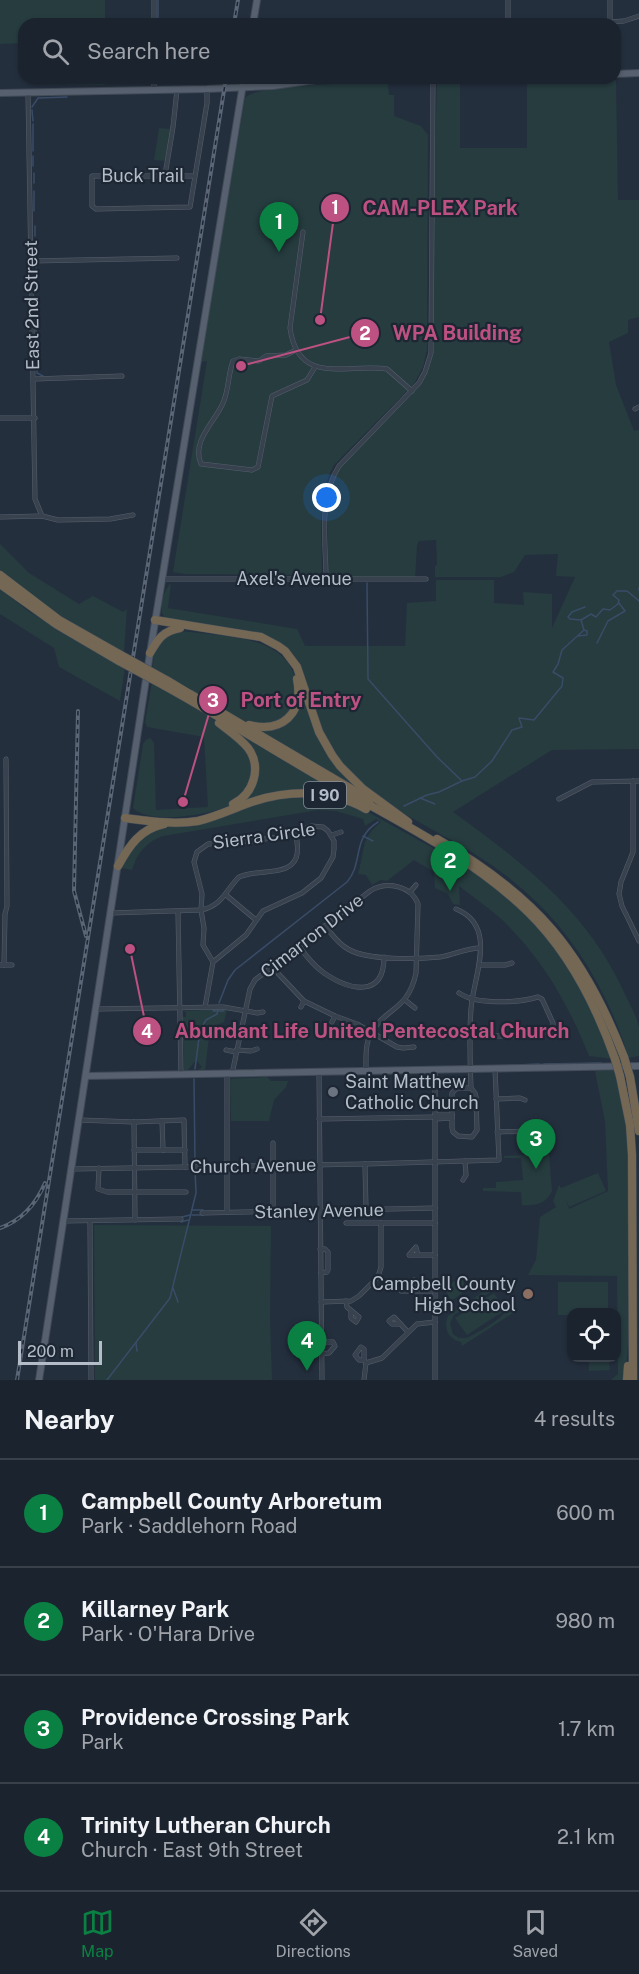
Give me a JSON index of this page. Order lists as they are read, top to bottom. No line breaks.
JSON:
{"streets":{"highway":["I 90"],"street":["Buck Trail","East 2nd Street","Axel's Avenue","Sierra Circle","Cimarron Drive","Church Avenue","Stanley Avenue"]},"crossings":[["Cimarron Drive","Church Avenue"],["Cimarron Drive","Stanley Avenue"]],"places":["CAM-PLEX Park","WPA Building","Port of Entry","Abundant Life United Pentecostal Church","Saint Matthew Catholic Church","Campbell County High School"],"scale_bar":"200 m","page":{"search":"Search here","pins":["1","2","3","4"],"scale":"200 m","heading":["Nearby","4 results"],"list":[{"mark":"1","name":"Campbell County Arboretum","note":"Park · Saddlehorn Road","value":"600 m"},{"mark":"2","name":"Killarney Park","note":"Park · O'Hara Drive","value":"980 m"},{"mark":"3","name":"Providence Crossing Park","note":"Park","value":"1.7 km"},{"mark":"4","name":"Trinity Lutheran Church","note":"Church · East 9th Street","value":"2.1 km"}],"nav":["Map","Directions","Saved"]}}
